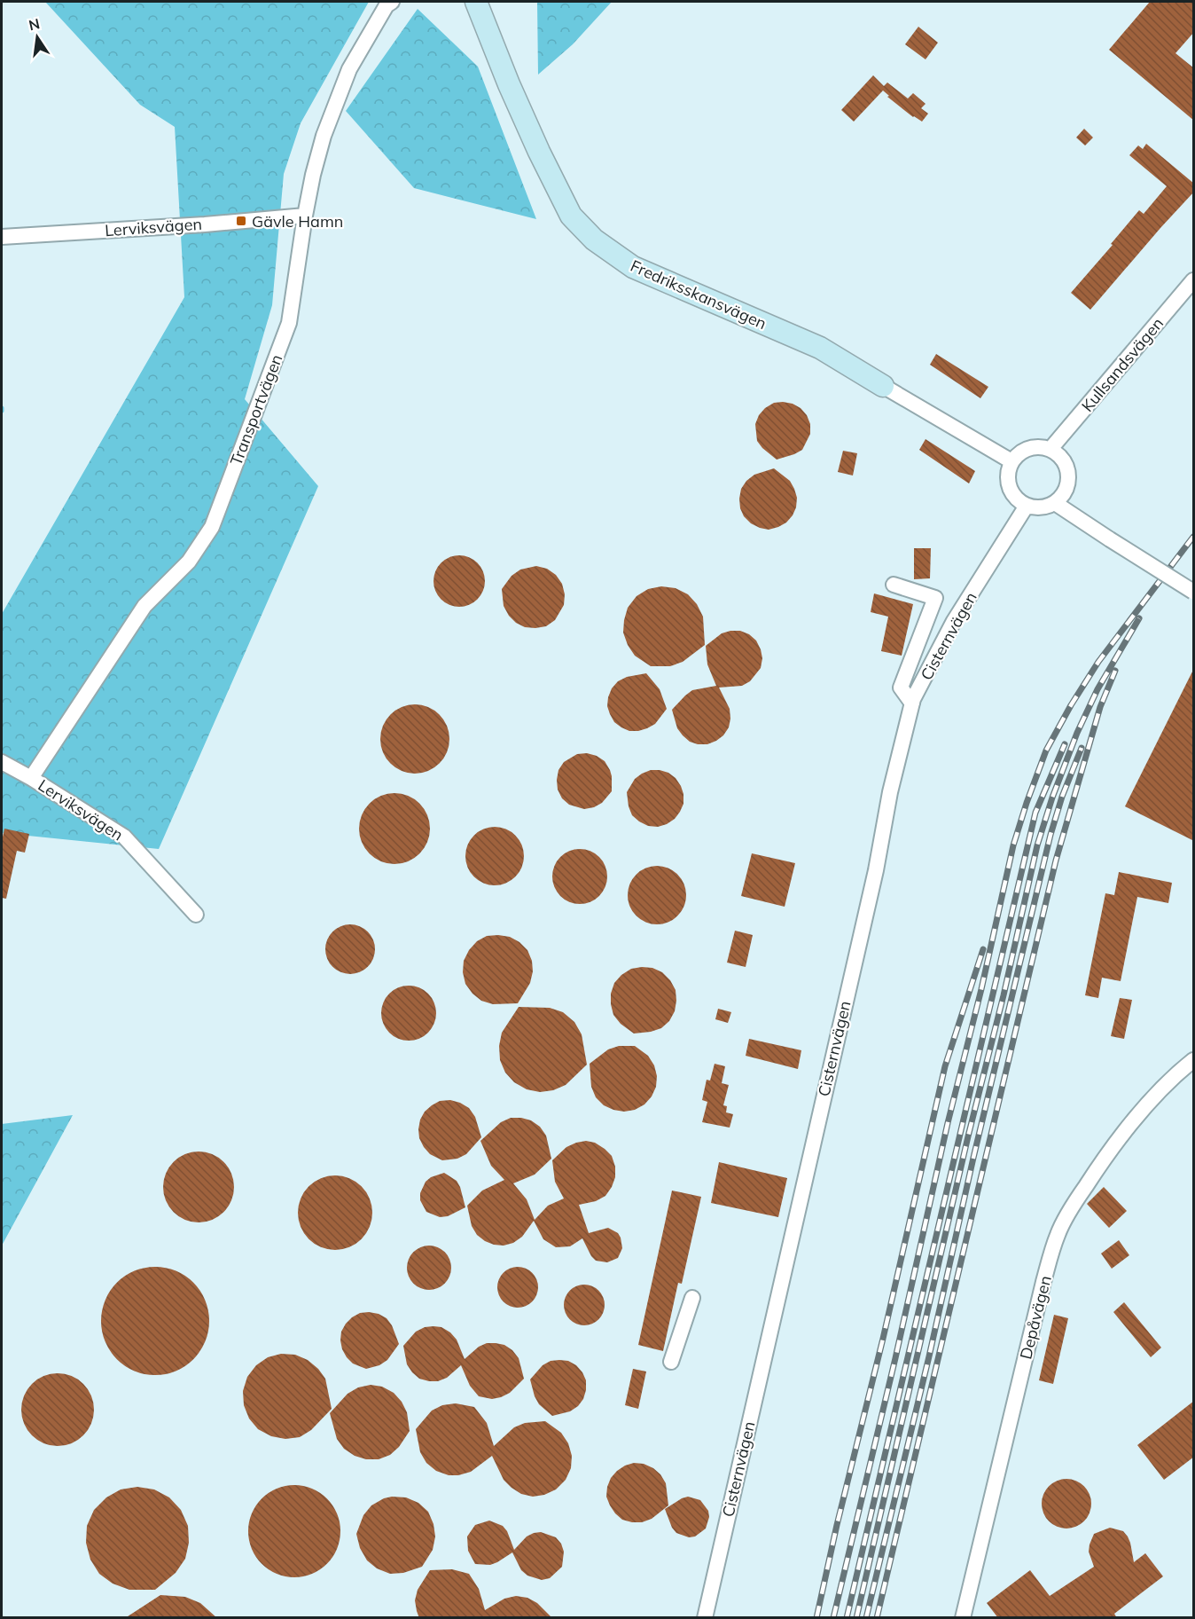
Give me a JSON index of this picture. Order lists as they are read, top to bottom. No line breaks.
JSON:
{"streets":{"main road":["Fredriksskansvägen"],"street":["Lerviksvägen","Kullsandsvägen","Transportvägen","Cisternvägen","Depåvägen"]},"crossings":[["Lerviksvägen","Transportvägen"],["Fredriksskansvägen","Kullsandsvägen"],["Fredriksskansvägen","Cisternvägen"],["Kullsandsvägen","Cisternvägen"]],"places":{"transit":["Gävle Hamn"]},"north":"top"}
